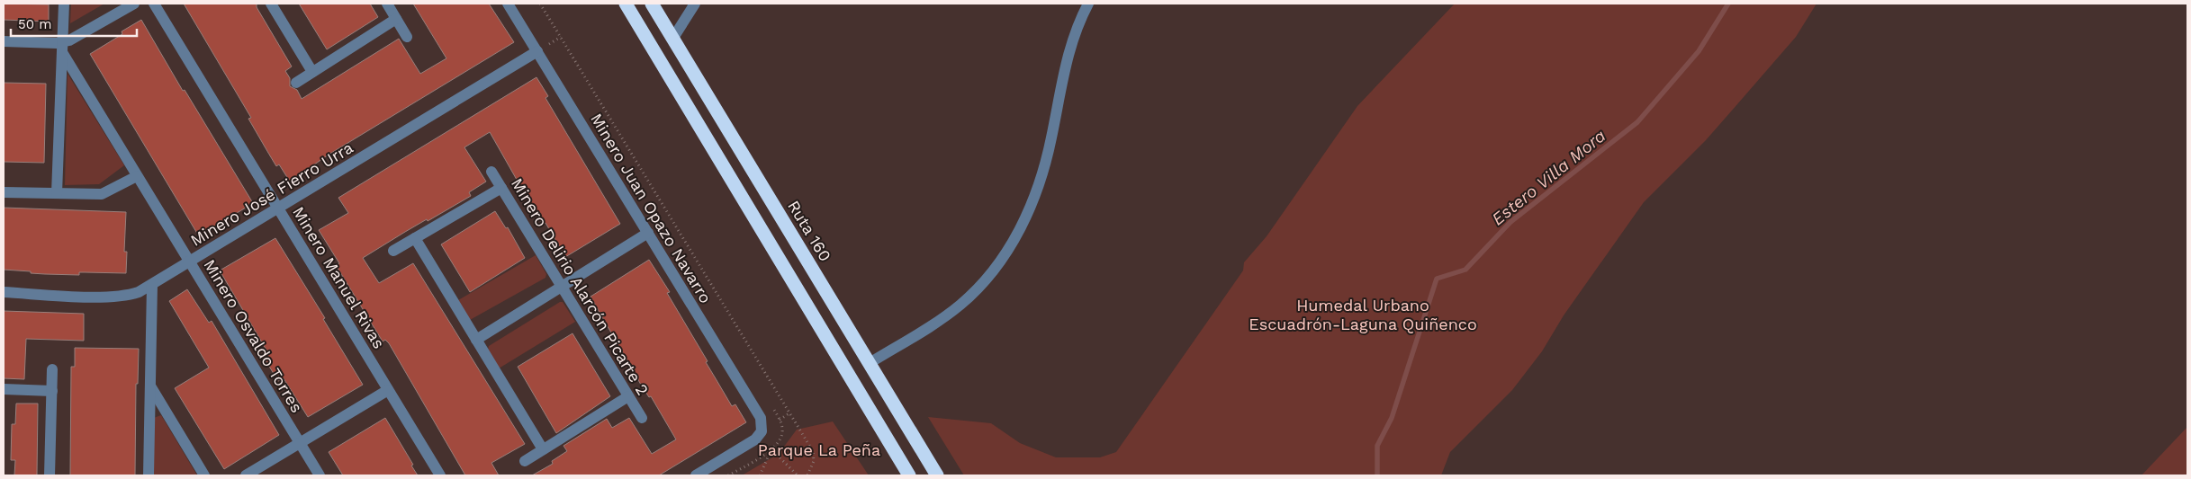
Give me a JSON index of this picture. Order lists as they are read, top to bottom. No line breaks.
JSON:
{"streets":{"highway":["Ruta 160"],"street":["Minero José Fierro Urra","Minero Juan Opazo Navarro","Minero Manuel Rivas","Minero Delirio Alarcón Picarte 2","Minero Osvaldo Torres"]},"crossings":[["Minero José Fierro Urra","Minero Juan Opazo Navarro"],["Minero José Fierro Urra","Minero Manuel Rivas"],["Minero José Fierro Urra","Minero Osvaldo Torres"]],"water":["Estero Villa Mora"],"parks":["Humedal Urbano Escuadrón-Laguna Quiñenco","Parque La Peña"],"scale_bar":"50 m"}
